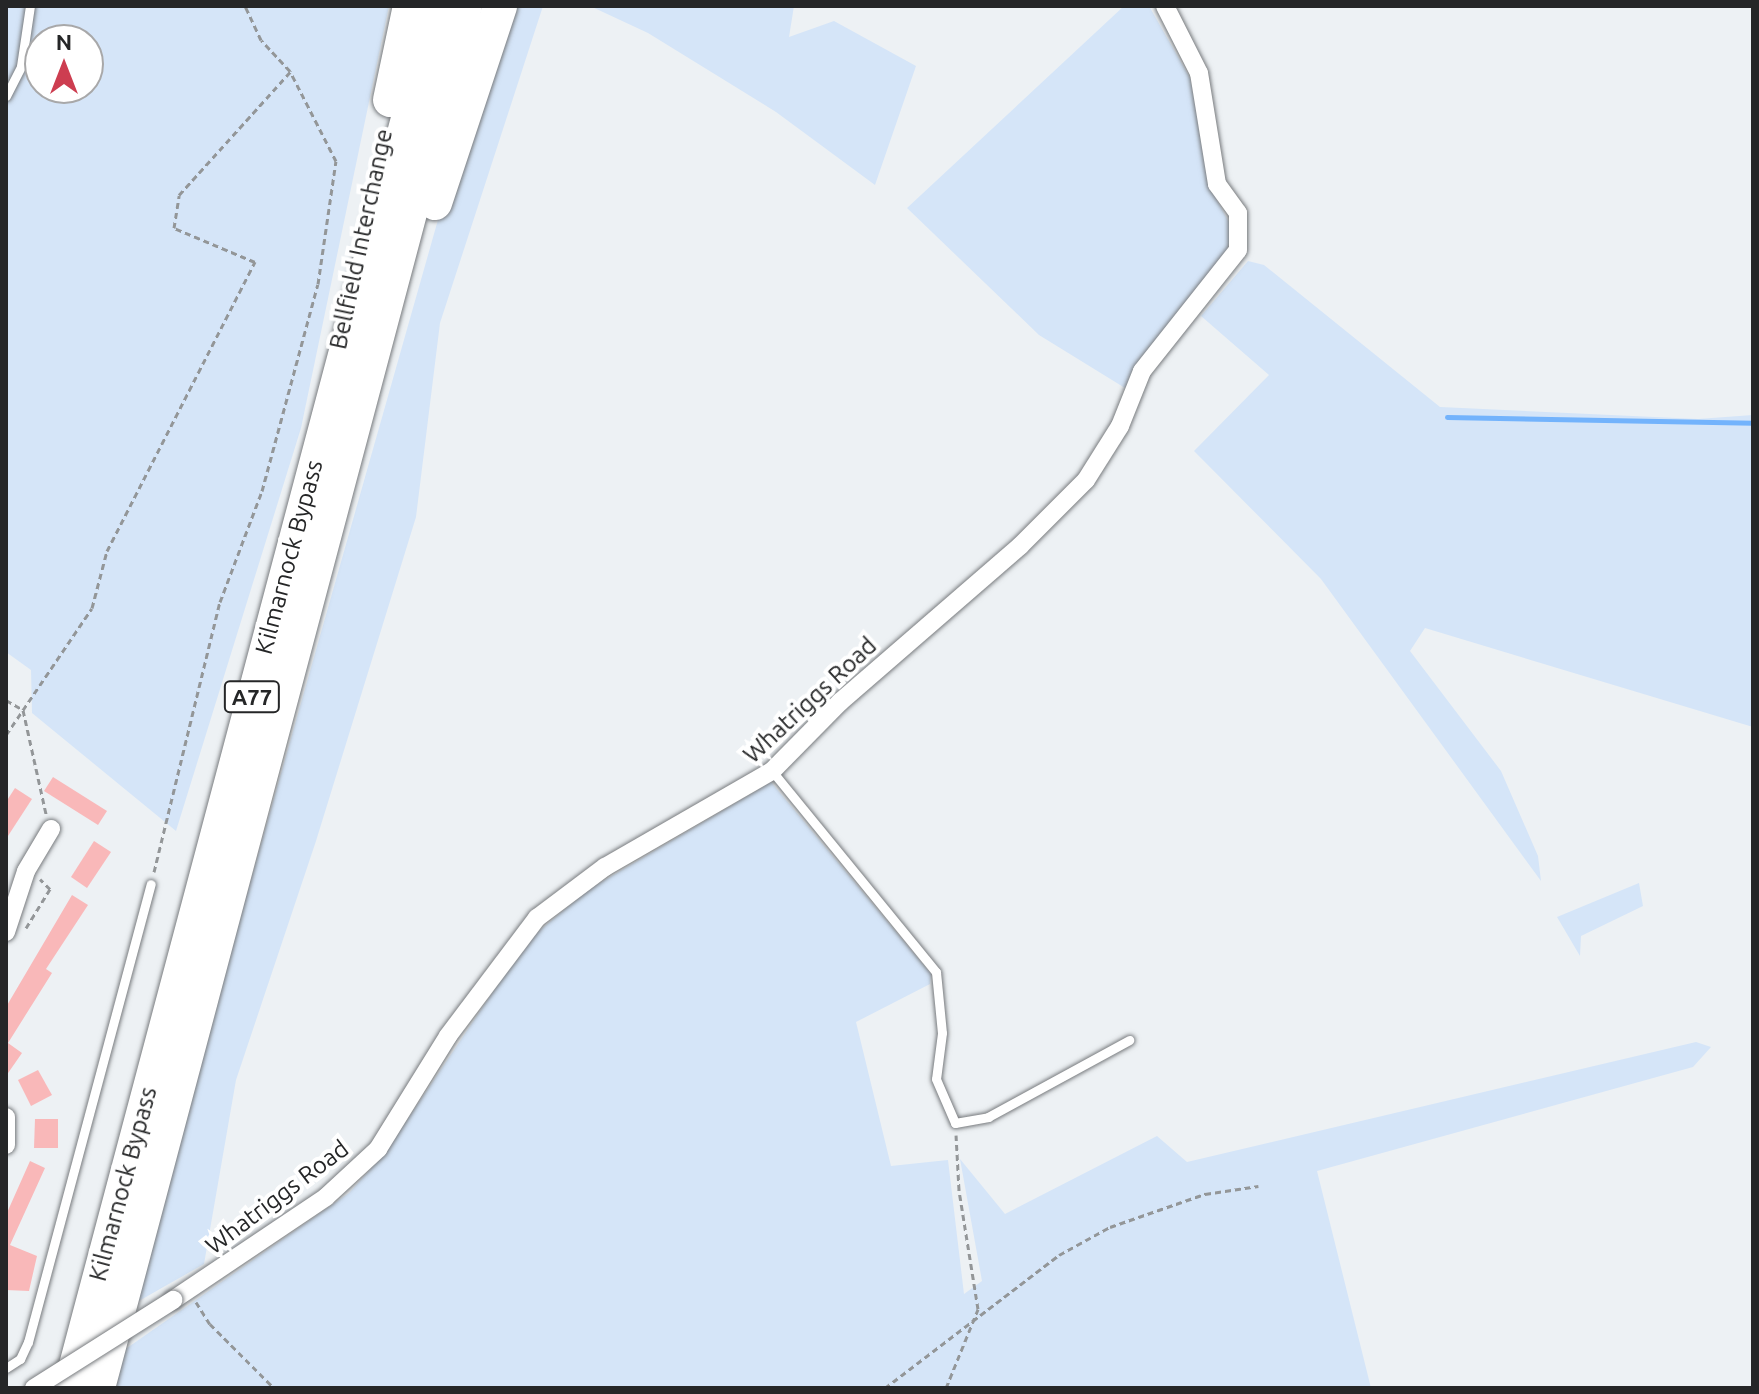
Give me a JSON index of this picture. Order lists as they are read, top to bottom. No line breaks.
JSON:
{"streets":{"highway":["Bellfield Interchange","Kilmarnock Bypass","A77"],"street":["Whatriggs Road"]},"crossings":[["Bellfield Interchange","Kilmarnock Bypass"],["Kilmarnock Bypass","A77"]],"north":"top"}
